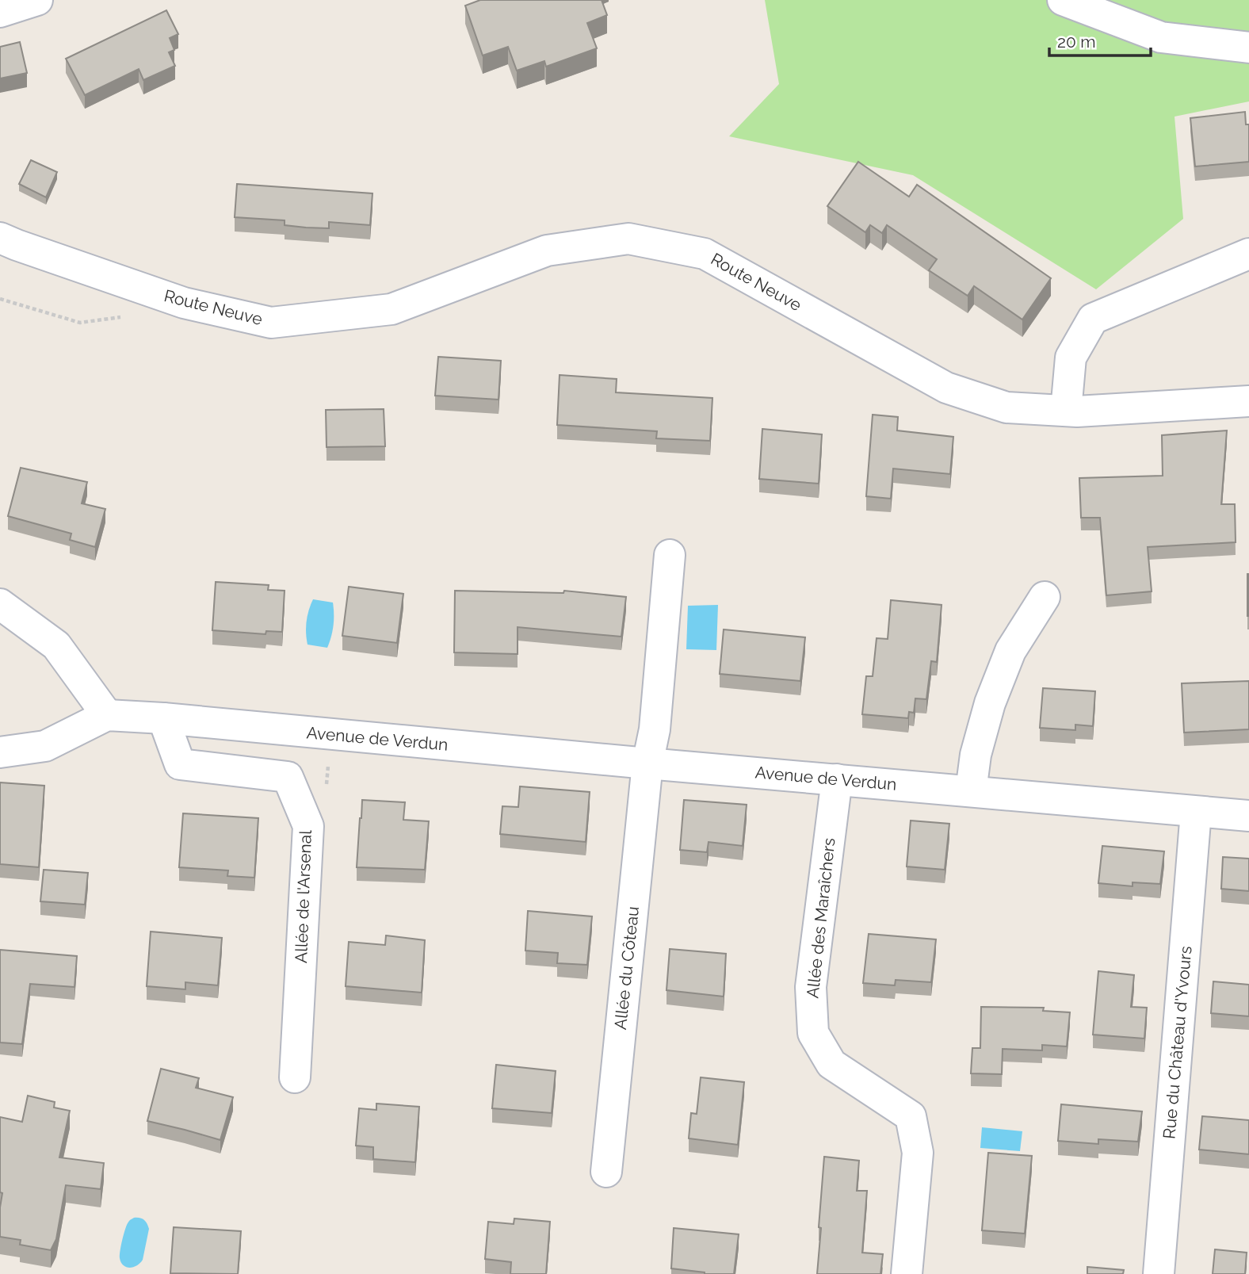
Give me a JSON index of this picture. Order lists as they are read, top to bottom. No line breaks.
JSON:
{"streets":{"street":["Route Neuve","Avenue de Verdun","Allée de l'Arsenal","Allée des Maraîchers","Allée du Côteau","Rue du Château d'Yvours"]},"crossings":[["Avenue de Verdun","Allée de l'Arsenal"],["Avenue de Verdun","Allée des Maraîchers"],["Avenue de Verdun","Allée du Côteau"],["Avenue de Verdun","Rue du Château d'Yvours"]],"scale_bar":"20 m"}
